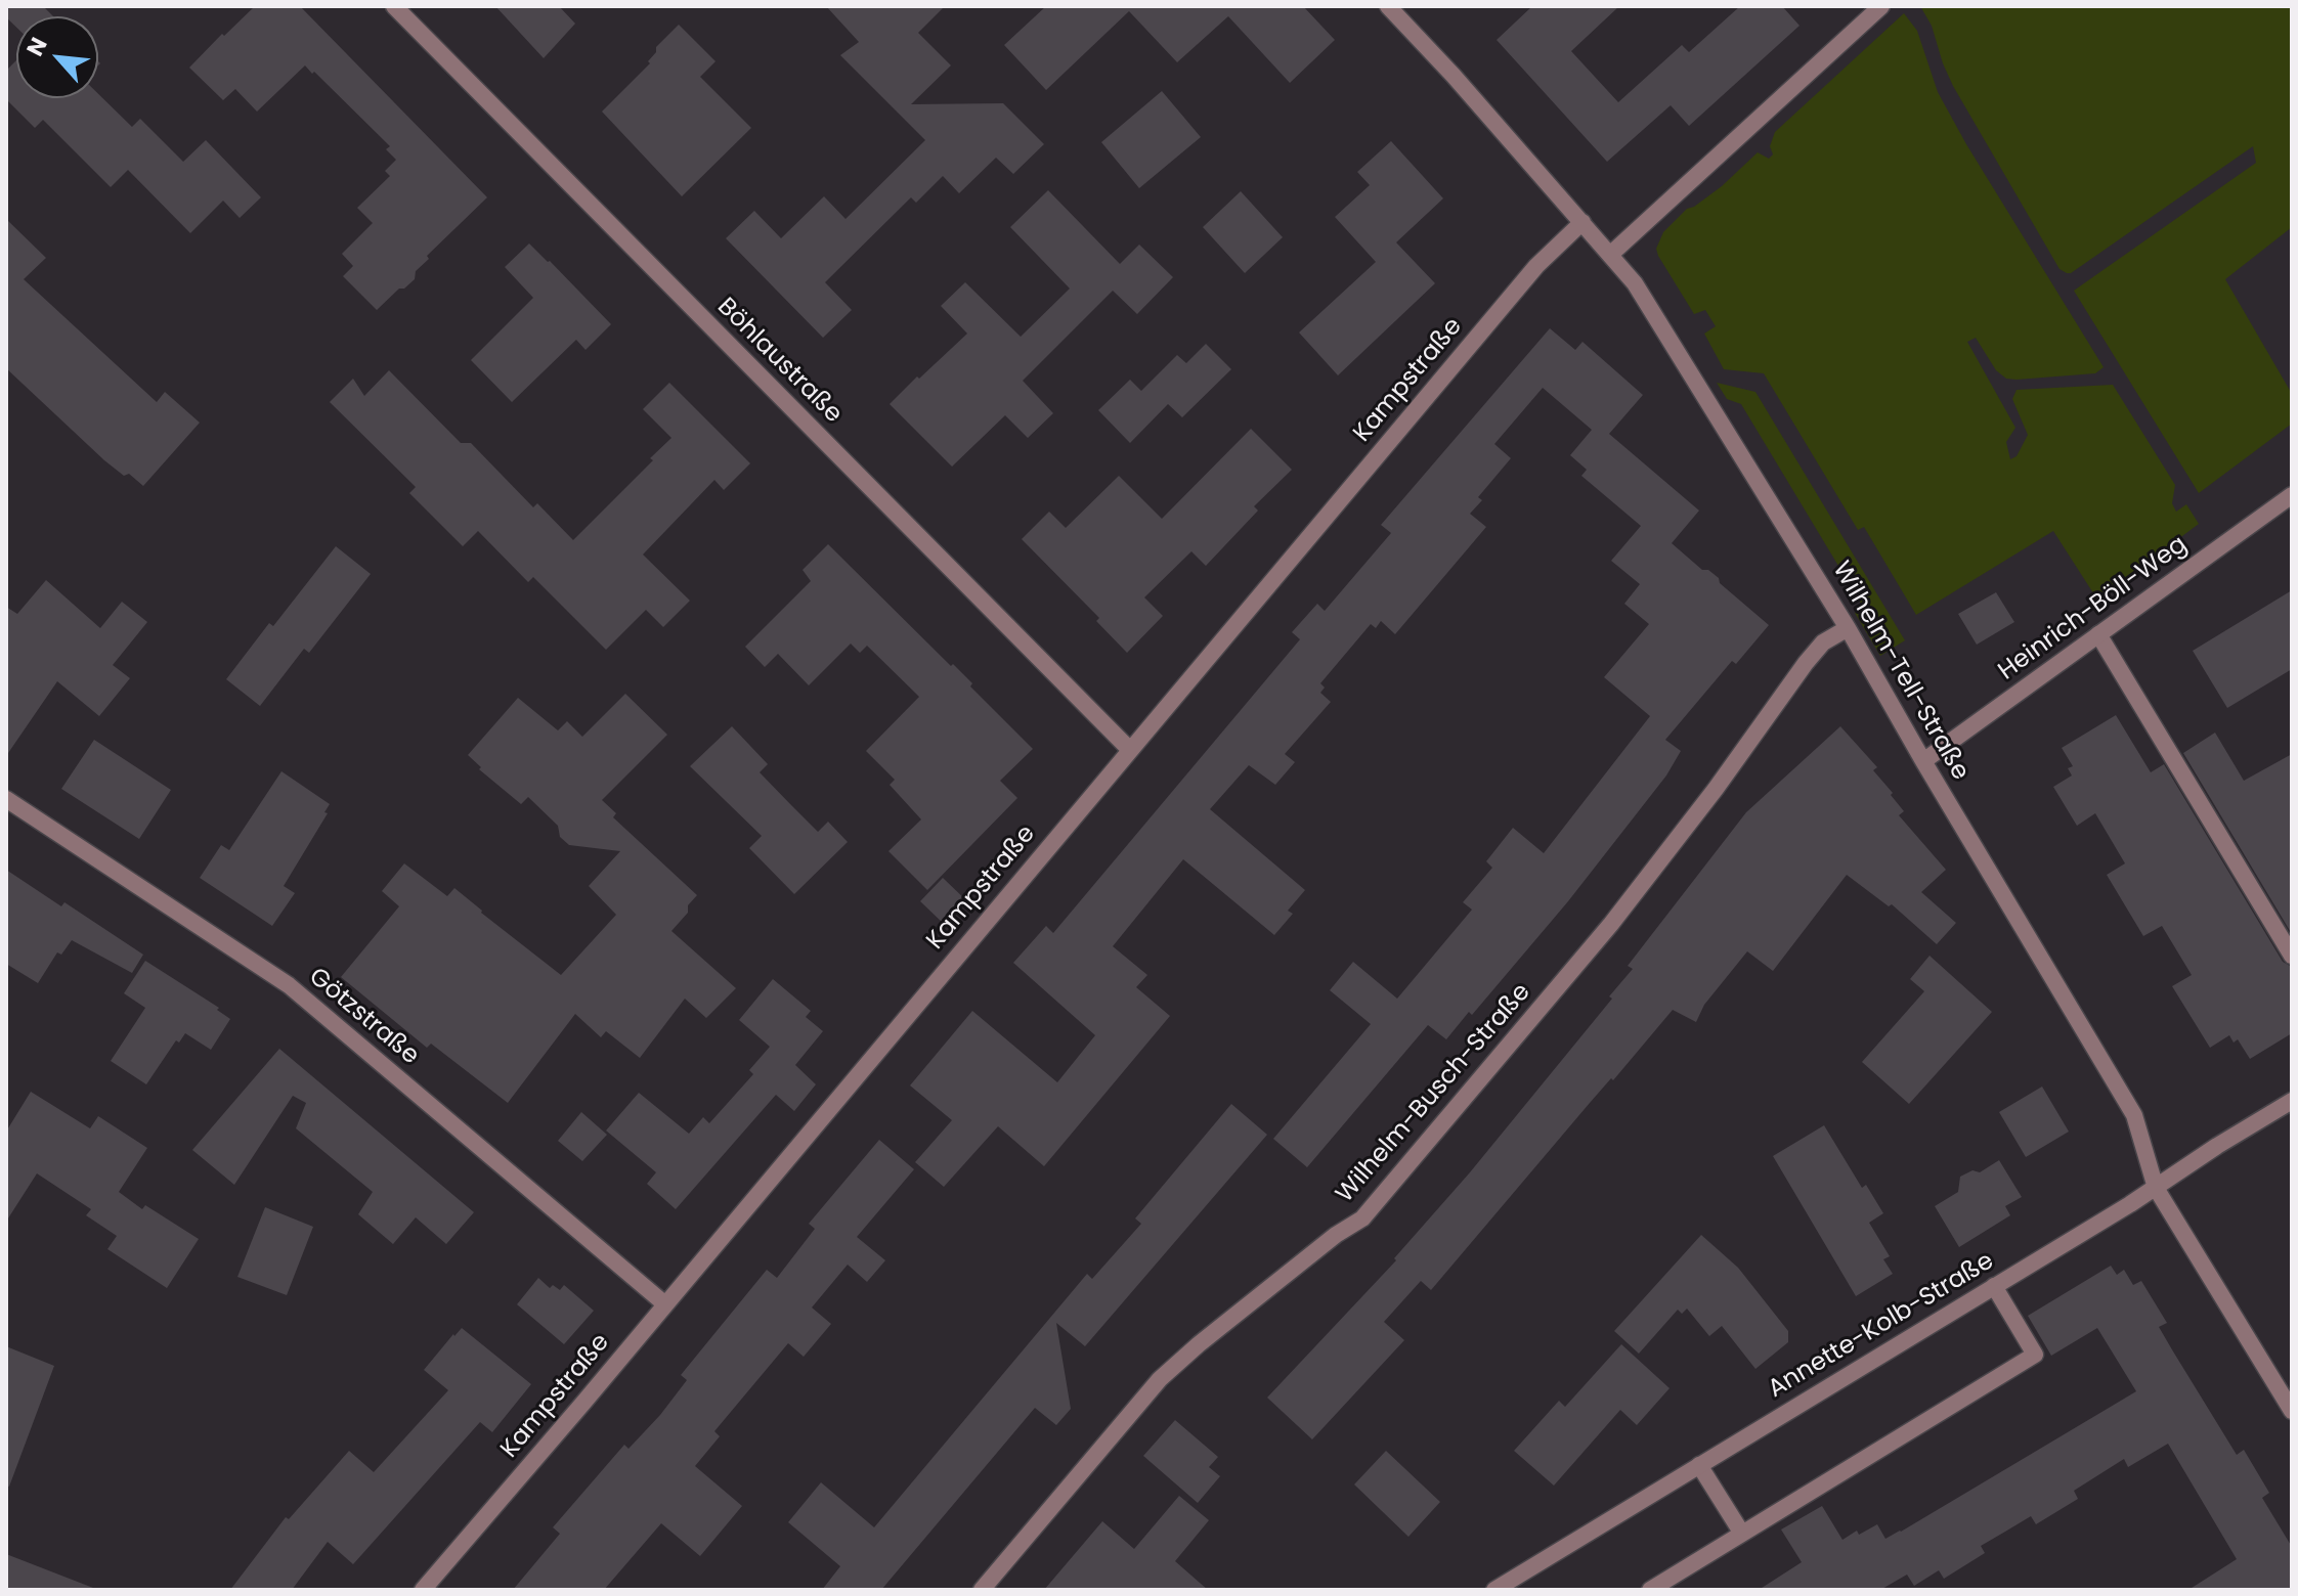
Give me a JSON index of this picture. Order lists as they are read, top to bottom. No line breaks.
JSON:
{"streets":{"street":["Böhlaustraße","Kampstraße","Heinrich-Böll-Weg","Wilhelm-Tell-Straße","Götzstraße","Wilhelm-Busch-Straße","Annette-Kolb-Straße"]},"crossings":[["Böhlaustraße","Kampstraße"],["Kampstraße","Wilhelm-Tell-Straße"],["Kampstraße","Götzstraße"],["Heinrich-Böll-Weg","Wilhelm-Tell-Straße"],["Wilhelm-Tell-Straße","Wilhelm-Busch-Straße"],["Wilhelm-Tell-Straße","Annette-Kolb-Straße"]],"north":"top left"}
